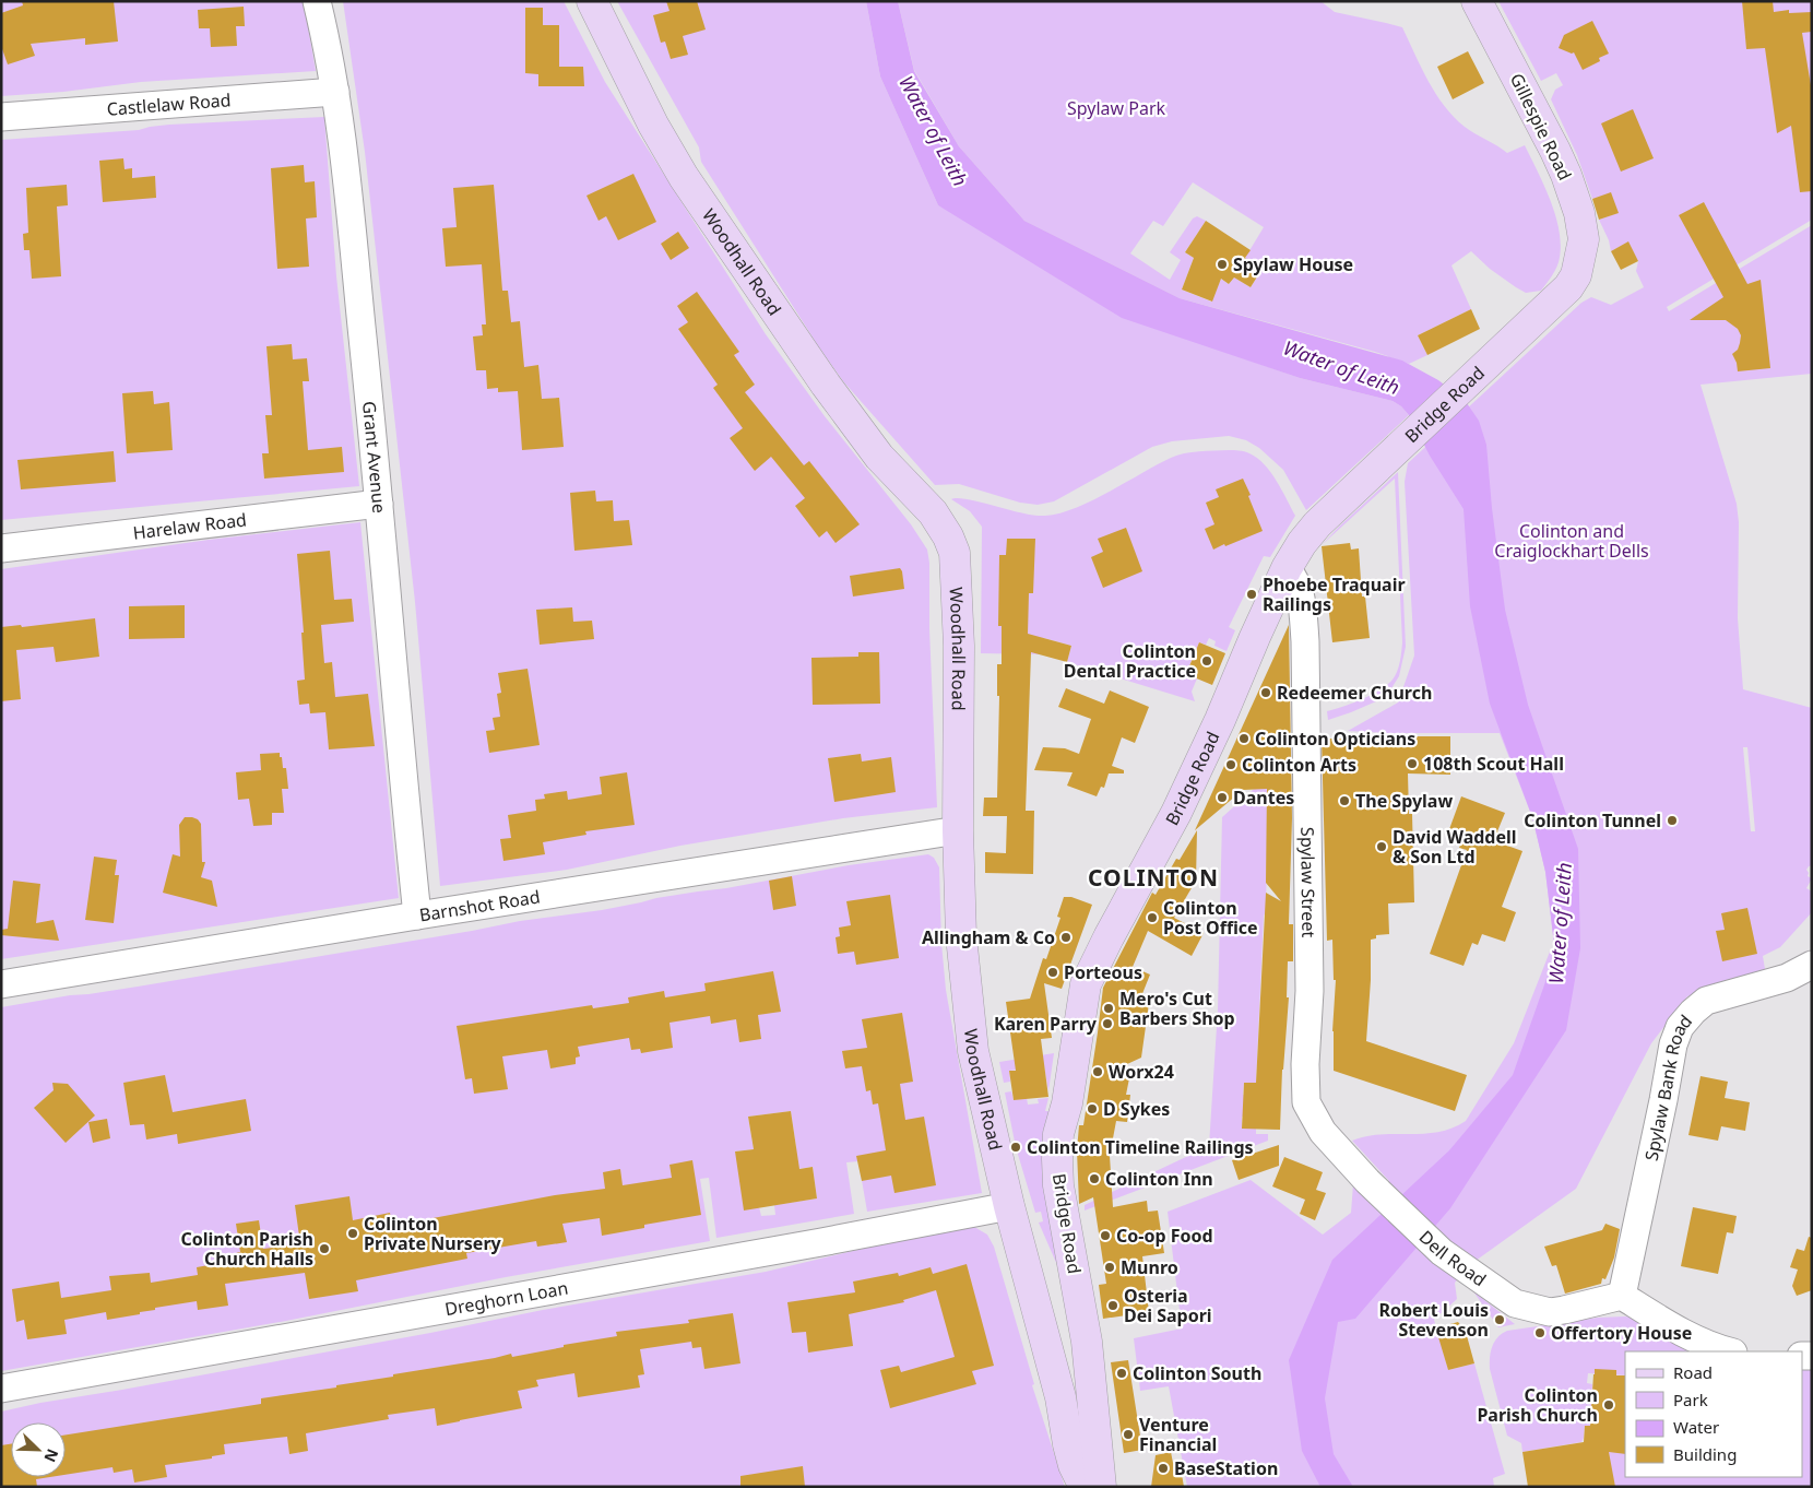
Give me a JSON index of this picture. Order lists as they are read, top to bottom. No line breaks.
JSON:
{"streets":{"main road":["Gillespie Road","Woodhall Road","Bridge Road"],"street":["Castlelaw Road","Grant Avenue","Harelaw Road","Spylaw Street","Barnshot Road","Spylaw Bank Road","Dell Road","Dreghorn Loan"]},"crossings":[["Castlelaw Road","Grant Avenue"],["Gillespie Road","Bridge Road"],["Woodhall Road","Barnshot Road"],["Woodhall Road","Dreghorn Loan"],["Bridge Road","Spylaw Street"],["Grant Avenue","Harelaw Road"],["Grant Avenue","Barnshot Road"],["Spylaw Street","Dell Road"],["Spylaw Bank Road","Dell Road"]],"districts":["COLINTON"],"water":["Water of Leith"],"parks":["Spylaw Park","Colinton and Craiglockhart Dells"],"places":["Spylaw House","Phoebe Traquair Railings","Colinton Dental Practice","Redeemer Church","Colinton Opticians","108th Scout Hall","Colinton Arts","Dantes","The Spylaw","Colinton Tunnel","David Waddell & Son Ltd","Colinton Post Office","Allingham & Co","Porteous","Mero's Cut Barbers Shop","Karen Parry","Worx24","D Sykes","Colinton Timeline Railings","Colinton Inn","Colinton Private Nursery","Co-op Food","Colinton Parish Church Halls","Munro","Osteria Dei Sapori","Robert Louis Stevenson","Offertory House","Colinton South","Colinton Parish Church","Venture Financial","BaseStation"],"legend":["Road","Park","Water","Building"],"north":"bottom right"}
